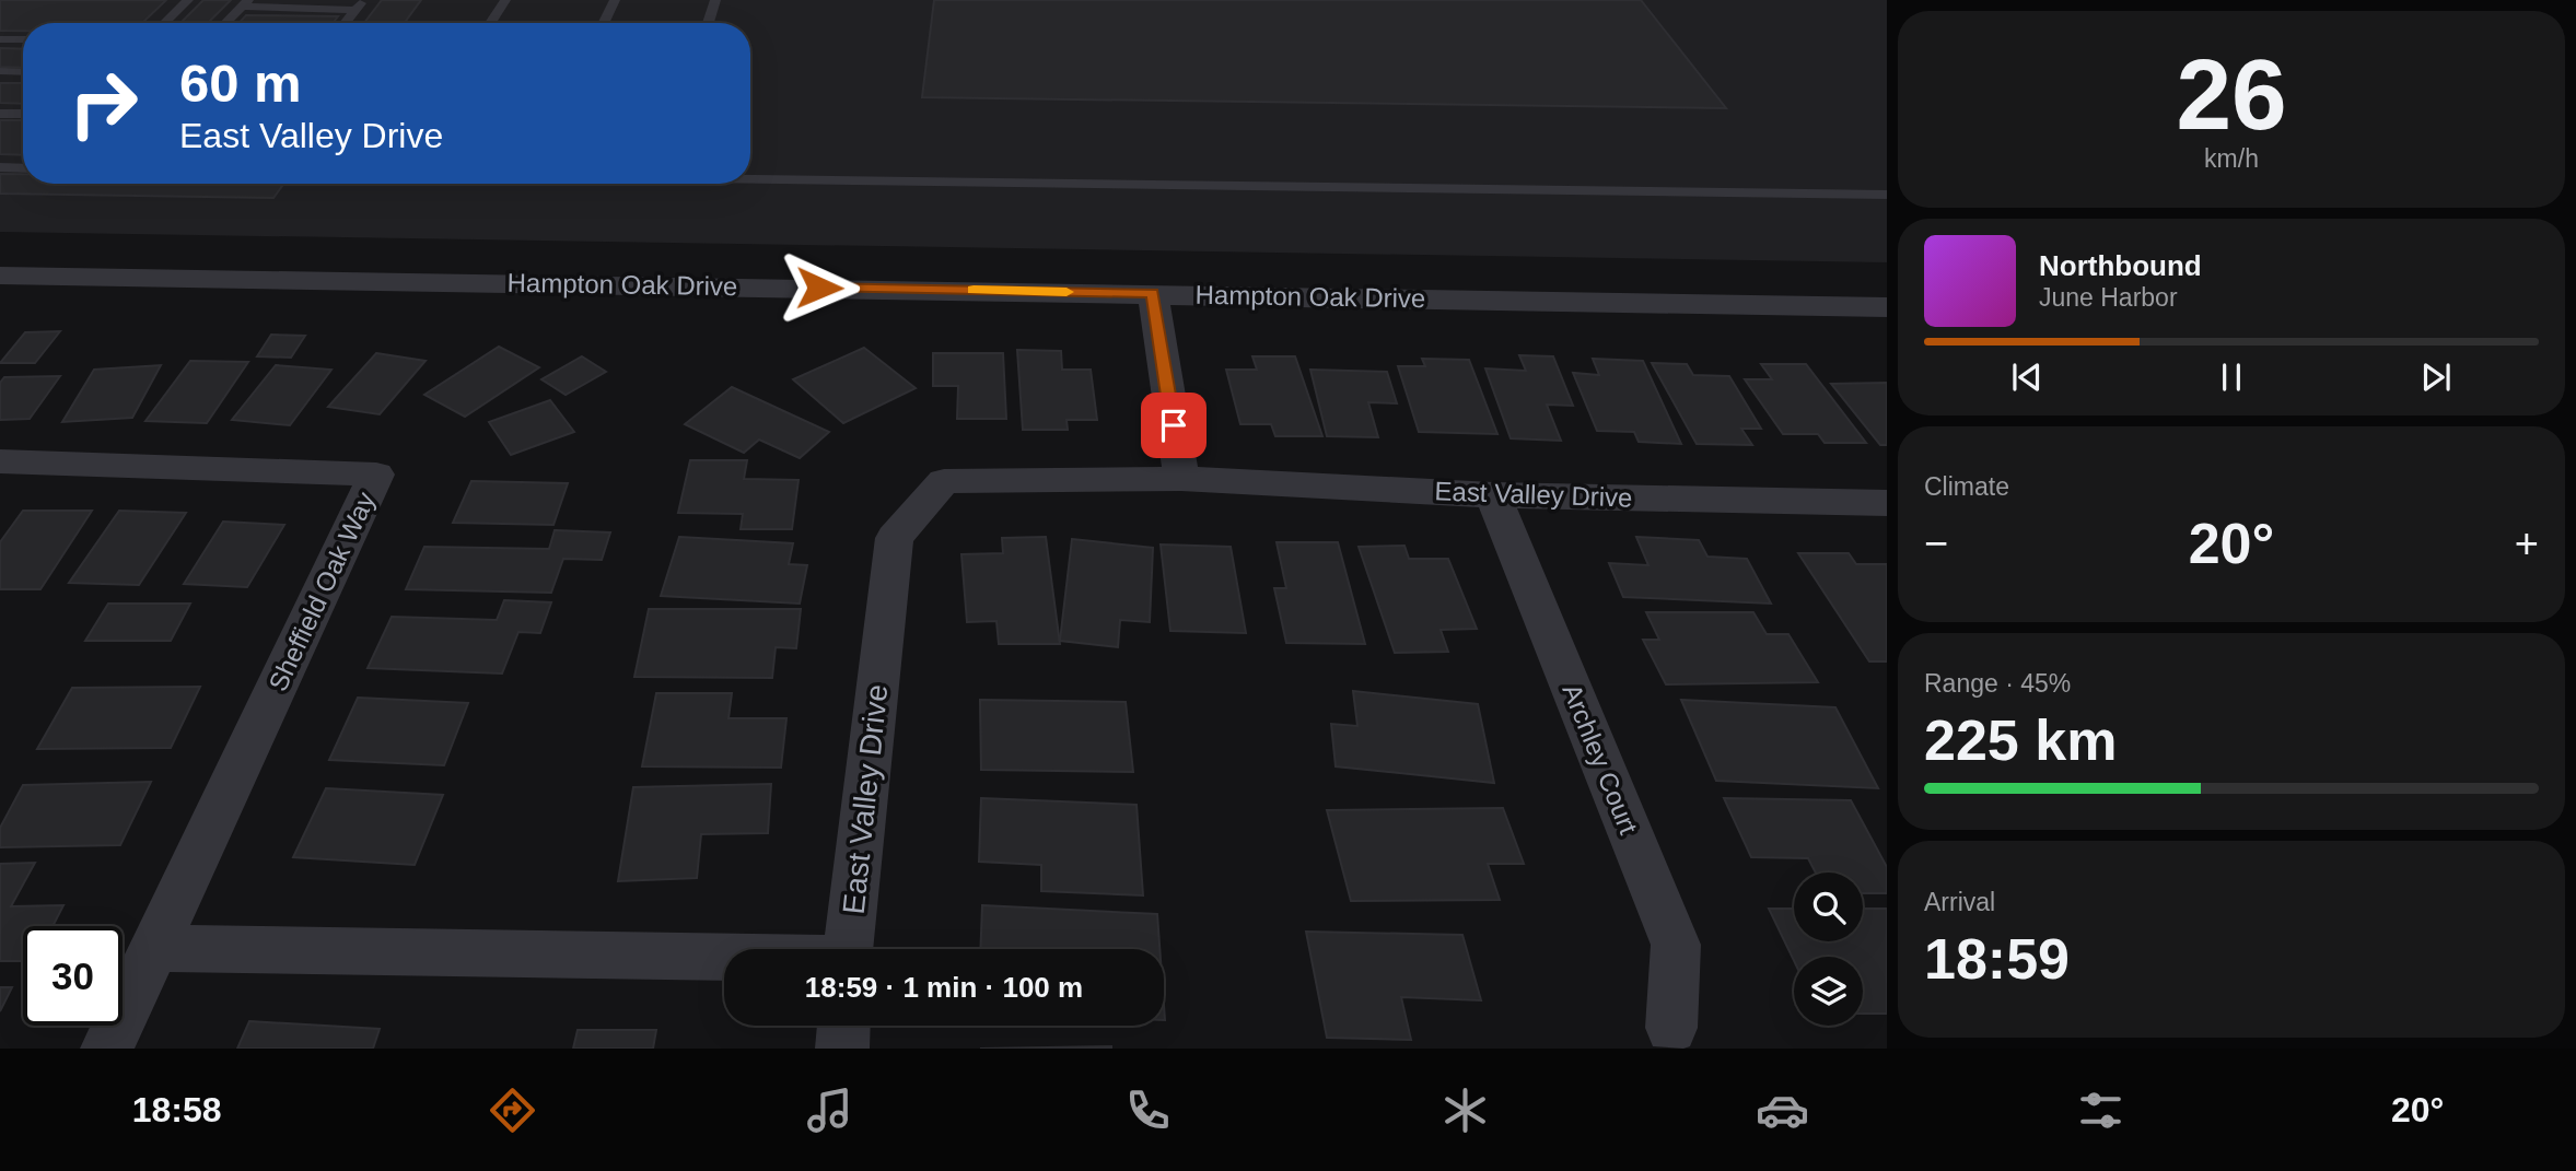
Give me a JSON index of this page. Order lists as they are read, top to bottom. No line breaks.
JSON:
{"streets":{"street":["Hampton Oak Drive","East Valley Drive","Sheffield Oak Way","Archley Court"]},"crossings":[["East Valley Drive","Sheffield Oak Way"],["East Valley Drive","Archley Court"]],"page":{"tile":[["26","km/h"],"Climate",["Range · 45%","225 km"],["Arrival","18:59"]],"turn":["60 m","East Valley Drive"],"song":["Northbound","June Harbor"],"heat":["−","20°","+"],"limit":"30","trip":"18:59 · 1 min · 100 m","tabs":["18:58","20°"]}}
